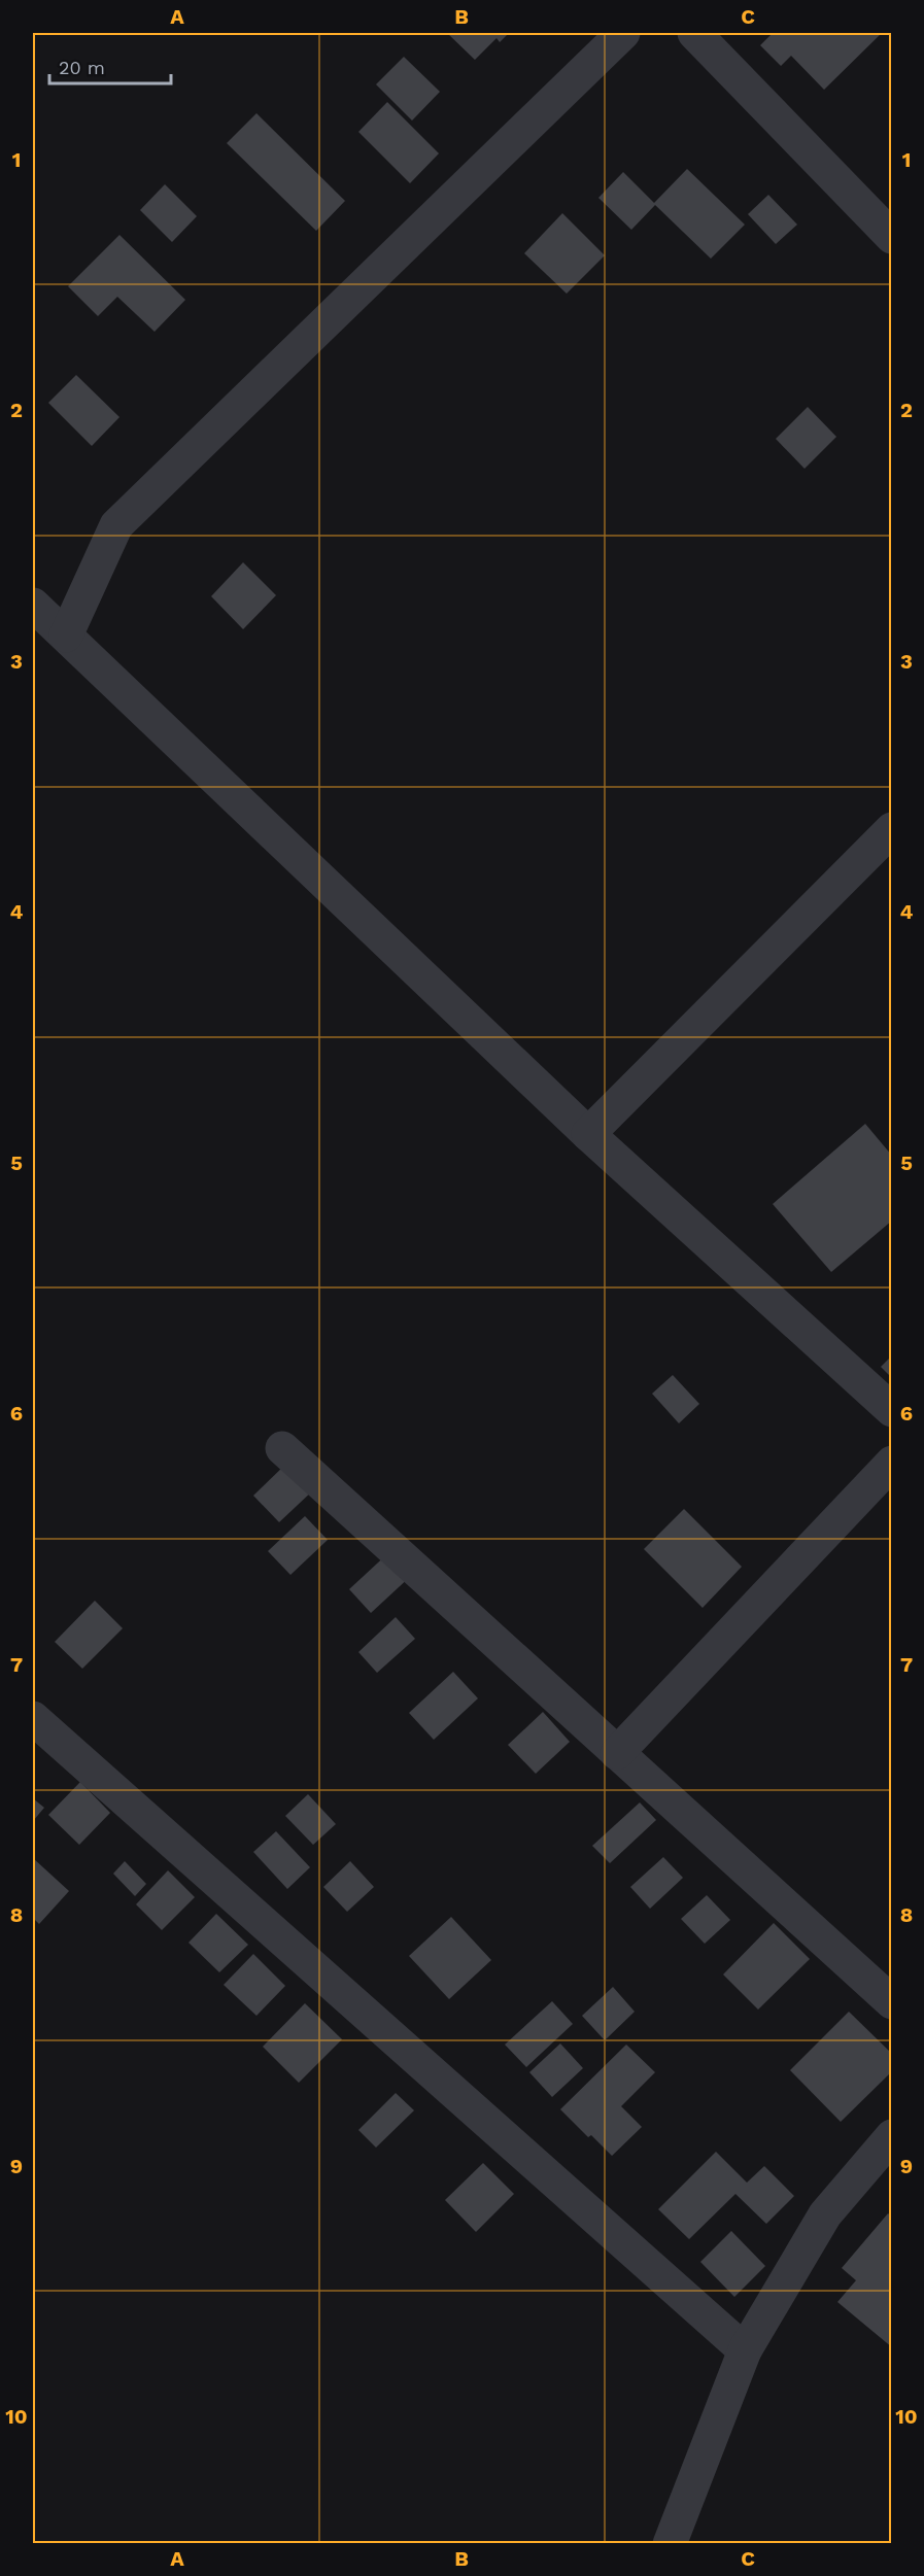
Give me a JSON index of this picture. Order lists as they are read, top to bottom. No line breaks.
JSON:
{"scale_bar":"20 m","grid":{"columns":["A","B","C"],"rows":["1","2","3","4","5","6","7","8","9","10"]}}
